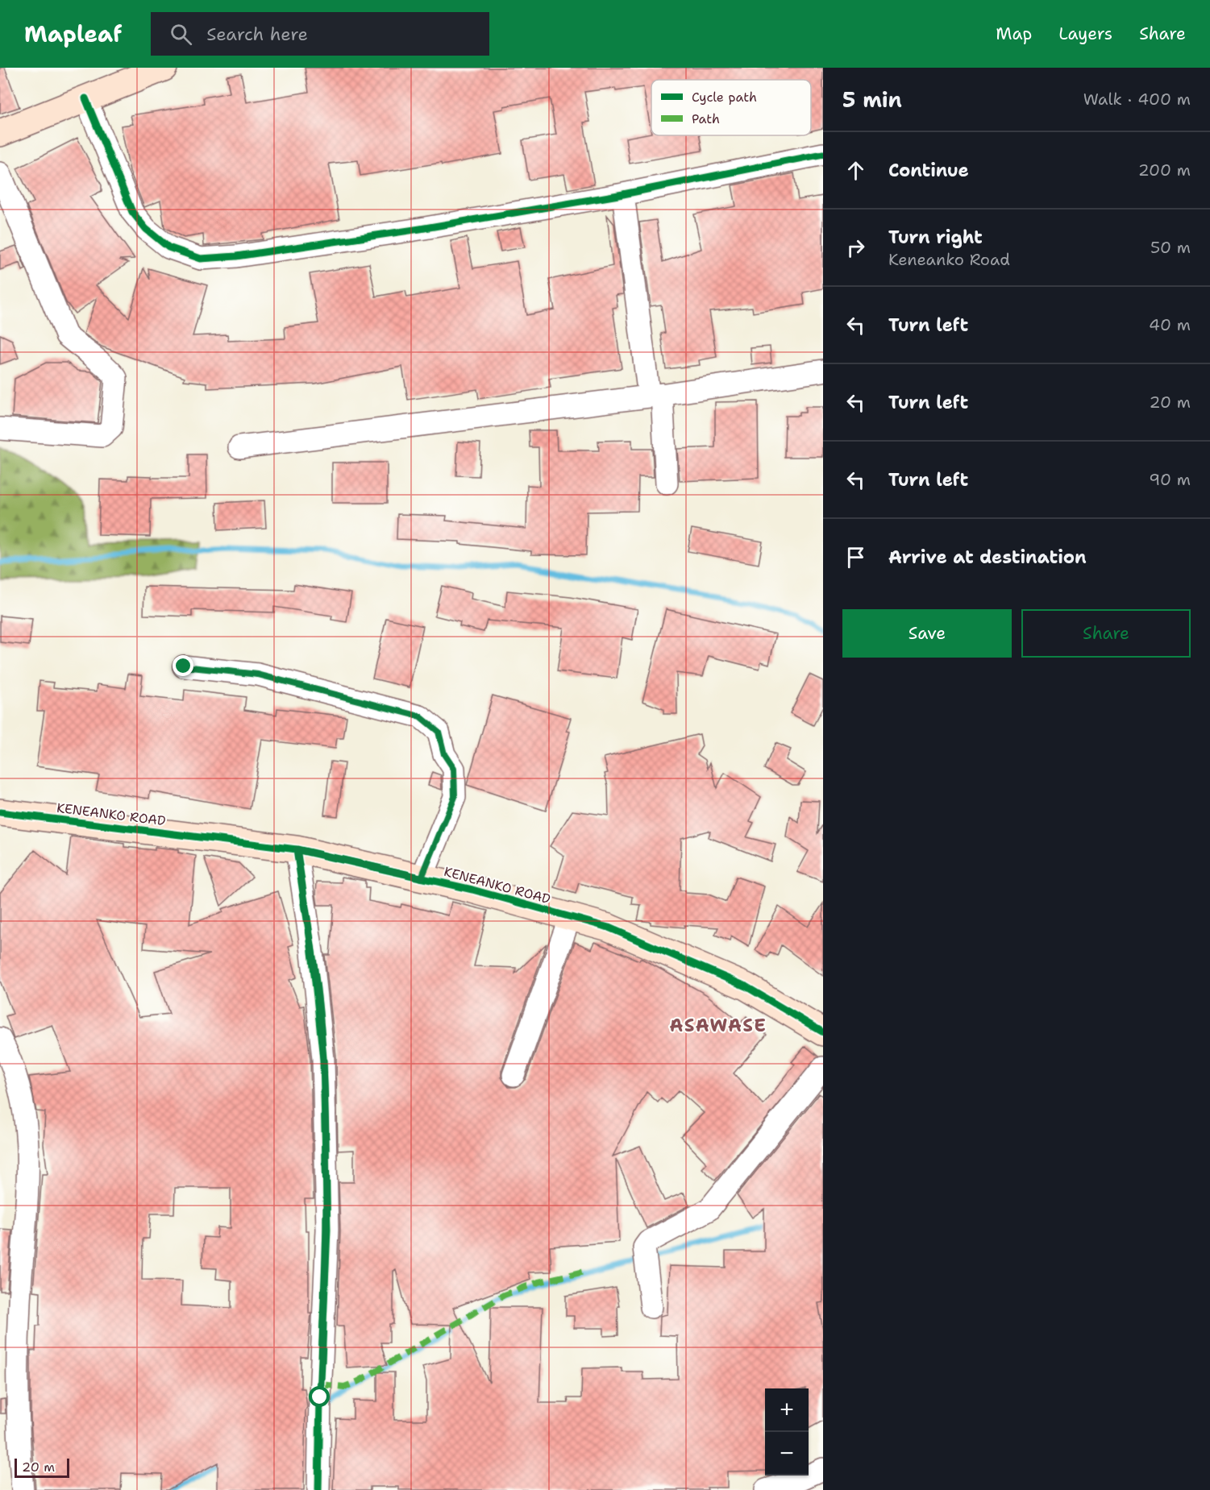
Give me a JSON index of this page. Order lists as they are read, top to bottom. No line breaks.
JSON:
{"streets":{"street":["KENEANKO ROAD"]},"districts":["ASAWASE"],"legend":["Cycle path","Path"],"scale_bar":"20 m","page":{"header":"Mapleaf","search":"Search here","nav":["Map","Layers","Share"],"heading":["5 min","Walk · 400 m"],"list":[["Continue","200 m"],["Turn right","Keneanko Road","50 m"],["Turn left","40 m"],["Turn left","20 m"],["Turn left","90 m"],"Arrive at destination"],"buttons":["Save","Share"],"map_buttons":["+","−"],"scale":"20 m"}}
